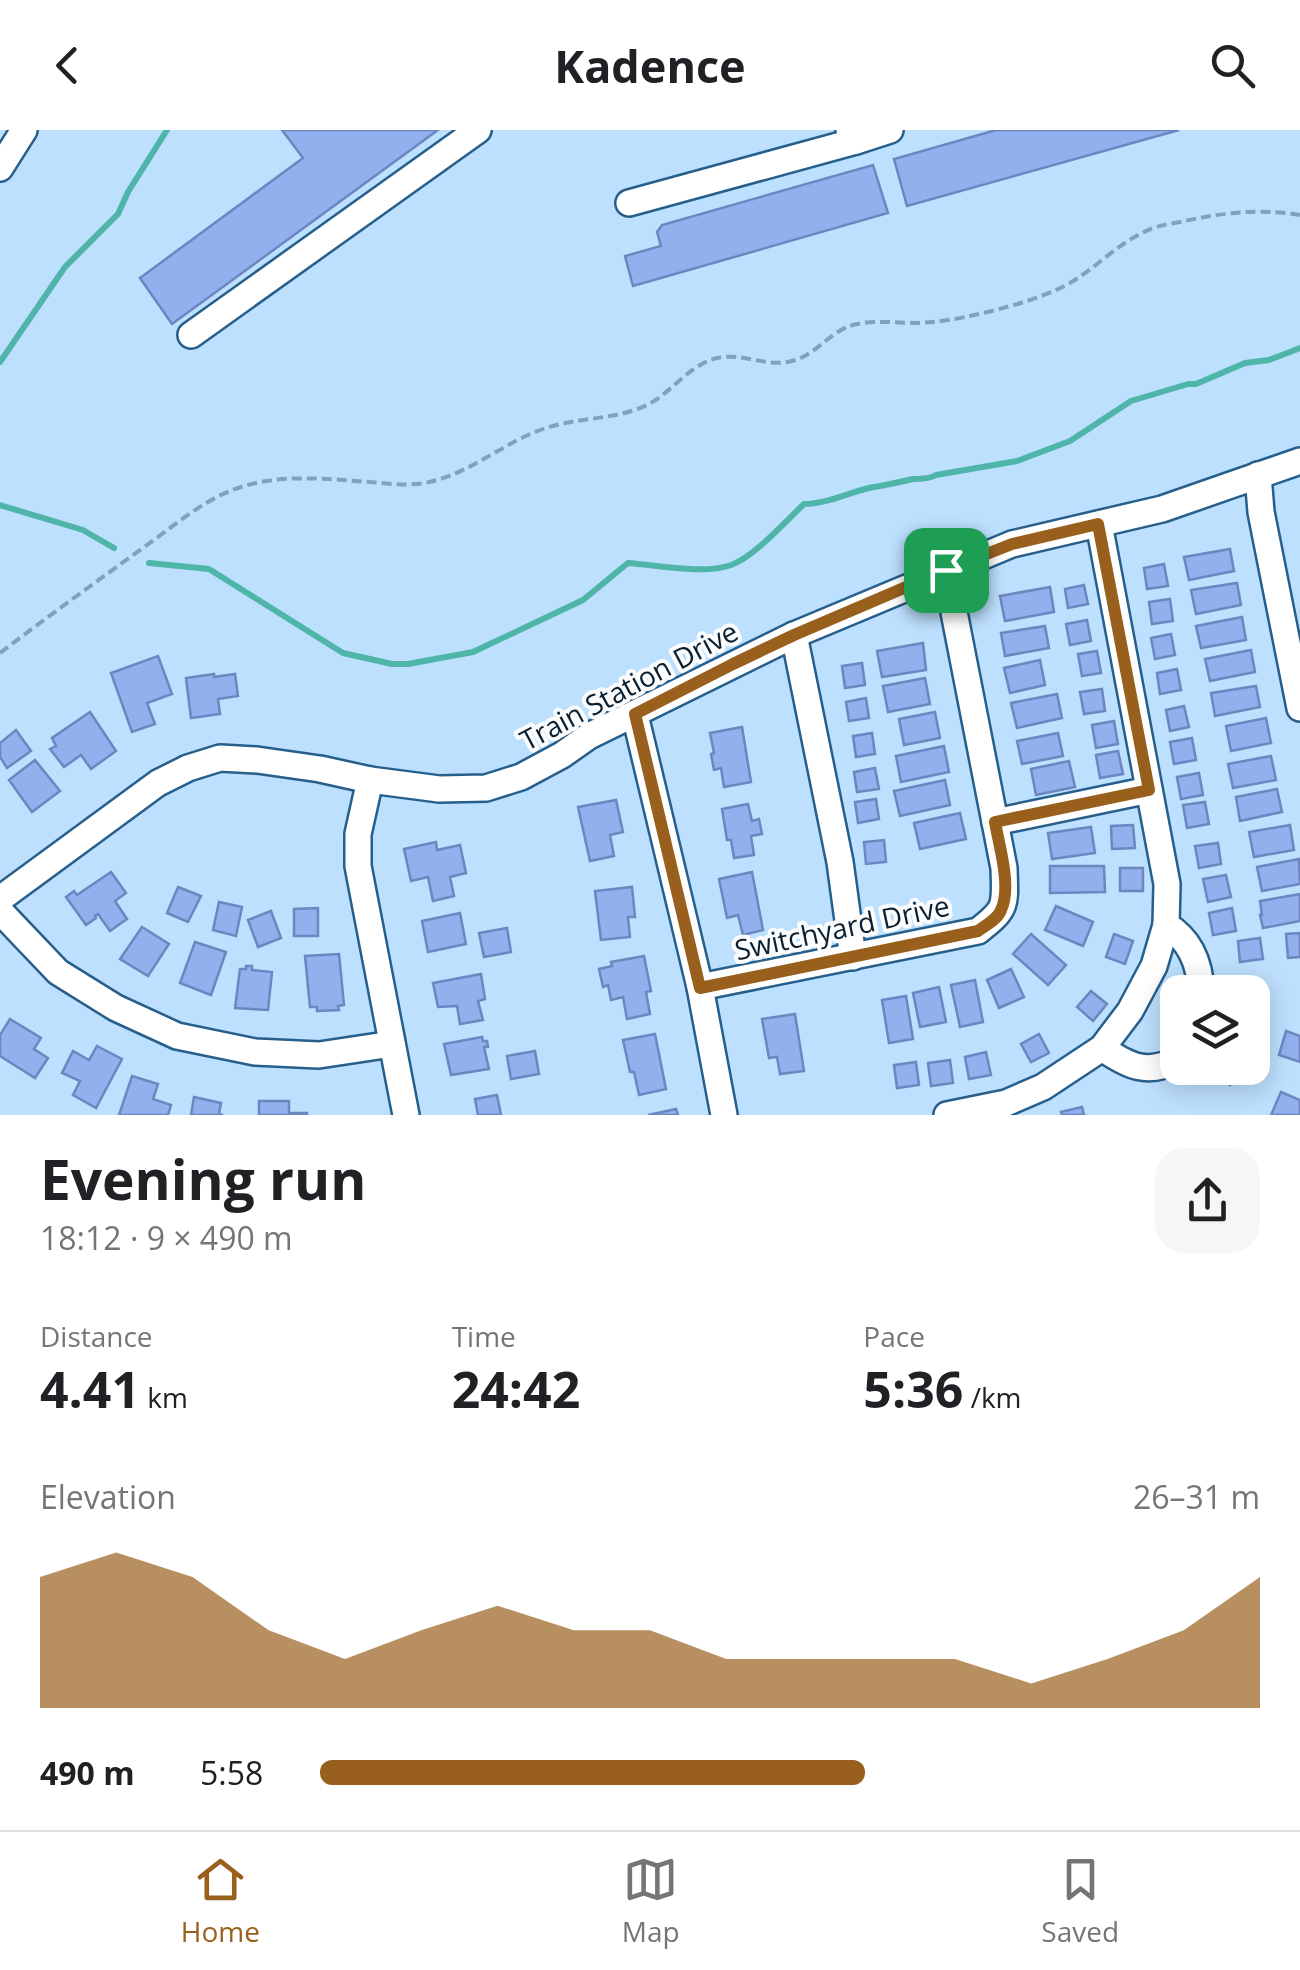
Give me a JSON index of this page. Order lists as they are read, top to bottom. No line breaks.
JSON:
{"streets":{"street":["Train Station Drive","Switchyard Drive"]},"crossings":[["Train Station Drive","Switchyard Drive"]],"page":{"header":"Kadence","heading":["Evening run","18:12 · 9 × 490 m"],"stats":[["Distance","4.41 km"],["Time","24:42"],["Pace","5:36 /km"]],"chart":["Elevation","26–31 m"],"list":[{"name":"490 m","note":"5:58"}],"tabs":["Home","Map","Saved"]}}
